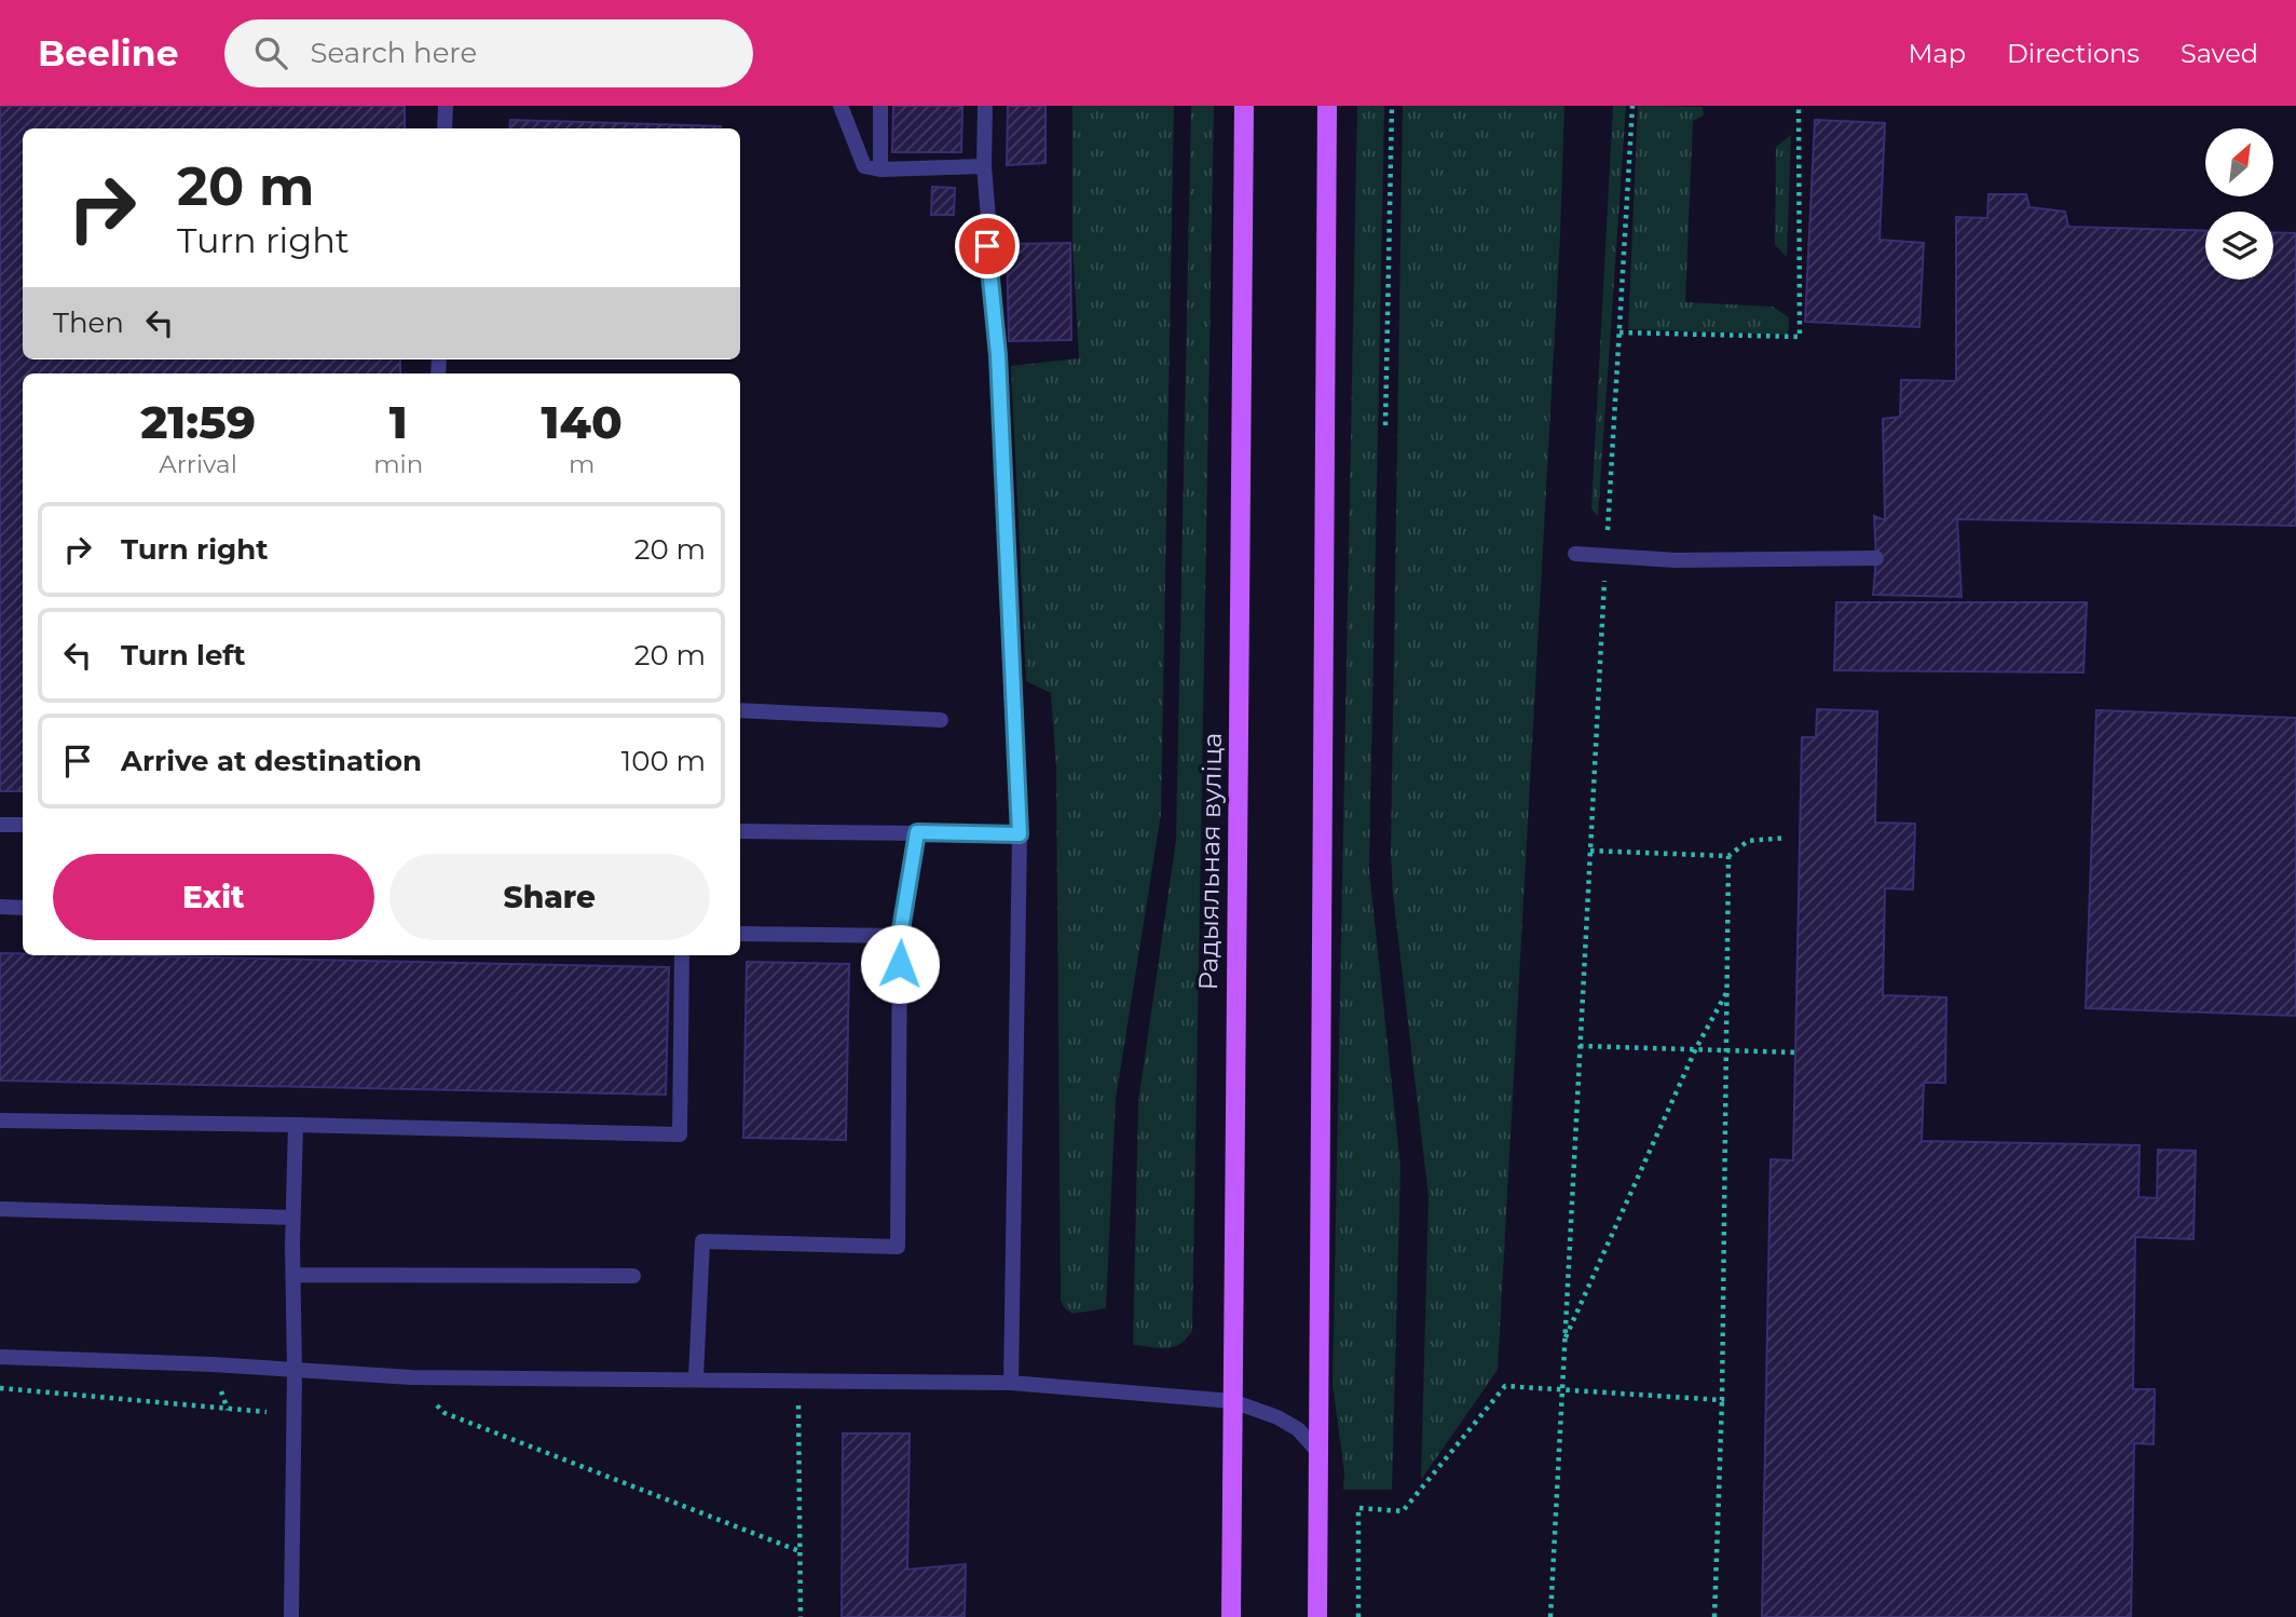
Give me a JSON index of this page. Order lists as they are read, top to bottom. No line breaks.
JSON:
{"streets":{"main road":["Радыяльная вуліца"]},"north":"top right","page":{"header":"Beeline","search":"Search here","nav":["Map","Directions","Saved"],"turn":["20 m","Turn right"],"then":"Then","eta":["21:59","Arrival","1","min","140","m"],"list":[{"name":"Turn right","value":"20 m"},{"name":"Turn left","value":"20 m"},{"name":"Arrive at destination","value":"100 m"}],"buttons":["Exit","Share"]}}
